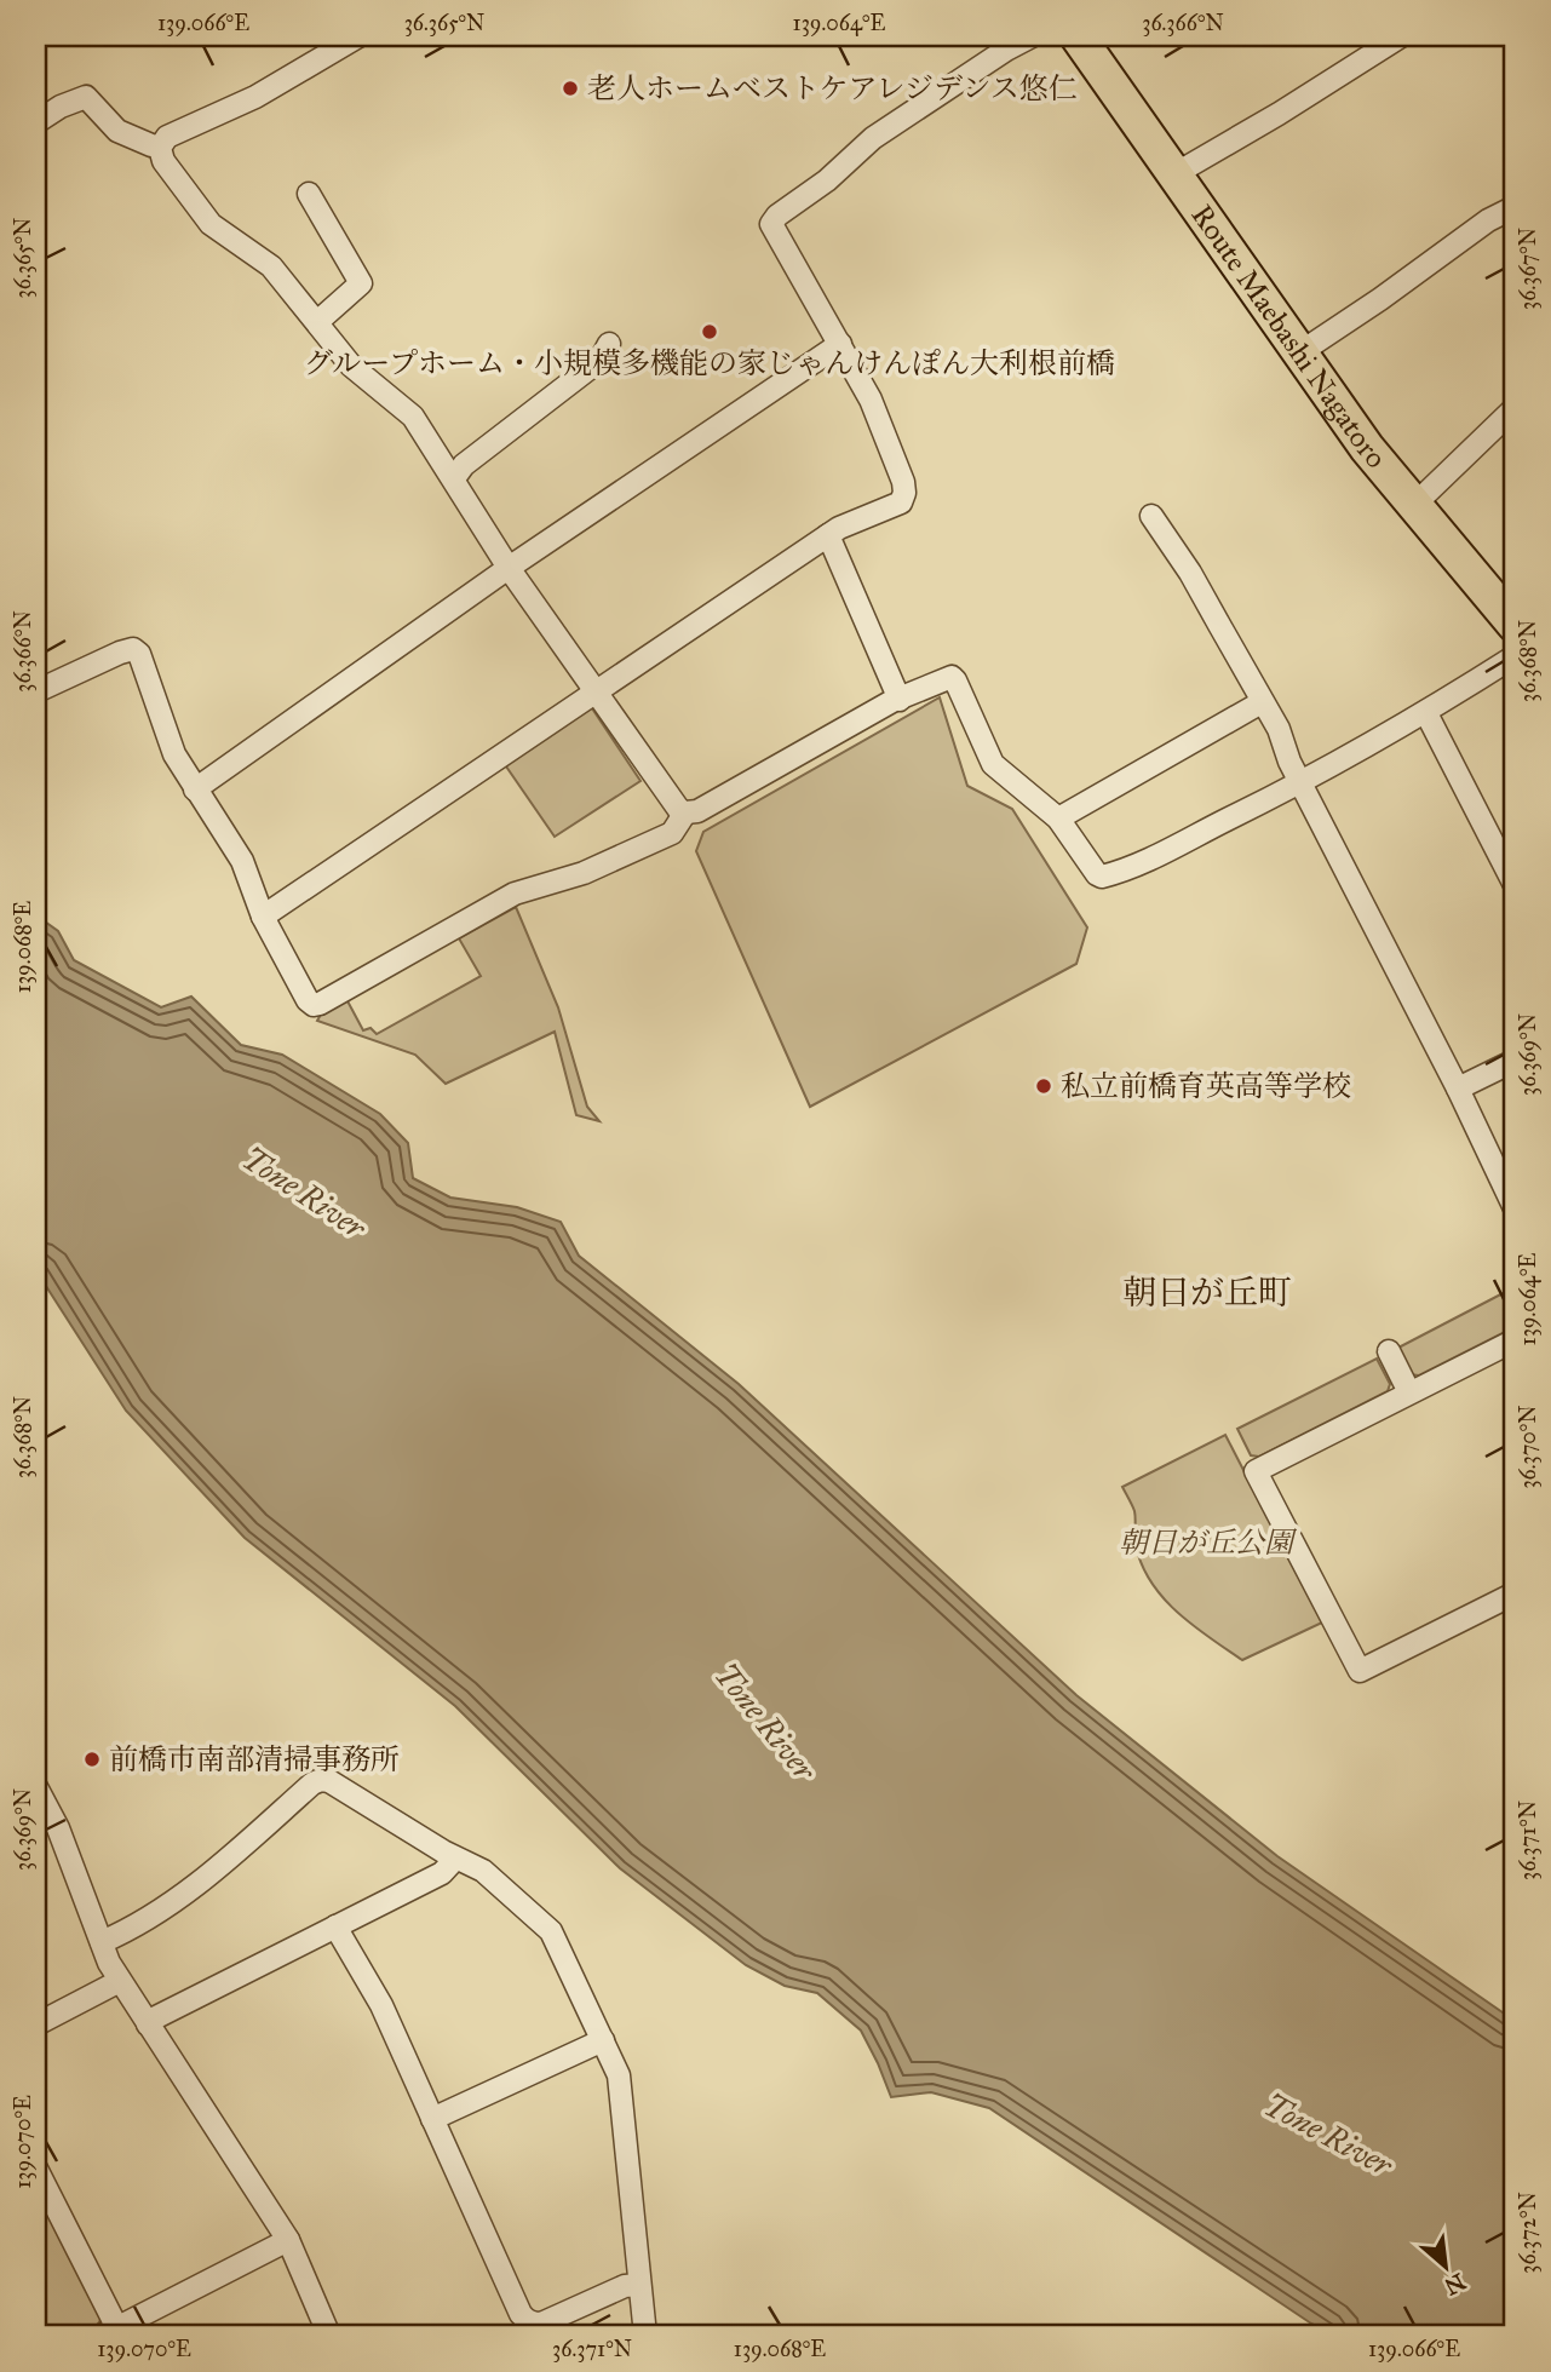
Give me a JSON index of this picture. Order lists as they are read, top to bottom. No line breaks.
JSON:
{"streets":{"main road":["Route Maebashi Nagatoro"]},"districts":["朝日が丘町"],"water":["Tone River"],"parks":["朝日が丘公園"],"places":["老人ホームベストケアレジデンス悠仁","グループホーム・小規模多機能の家じゃんけんぽん大利根前橋","私立前橋育英高等学校","前橋市南部清掃事務所"],"north":"bottom right","coordinates":["139.066°E","36.365°N","139.064°E","36.366°N","36.367°N","36.368°N","139.068°E","36.369°N","36.370°N","36.371°N","139.070°E","36.372°N"]}
